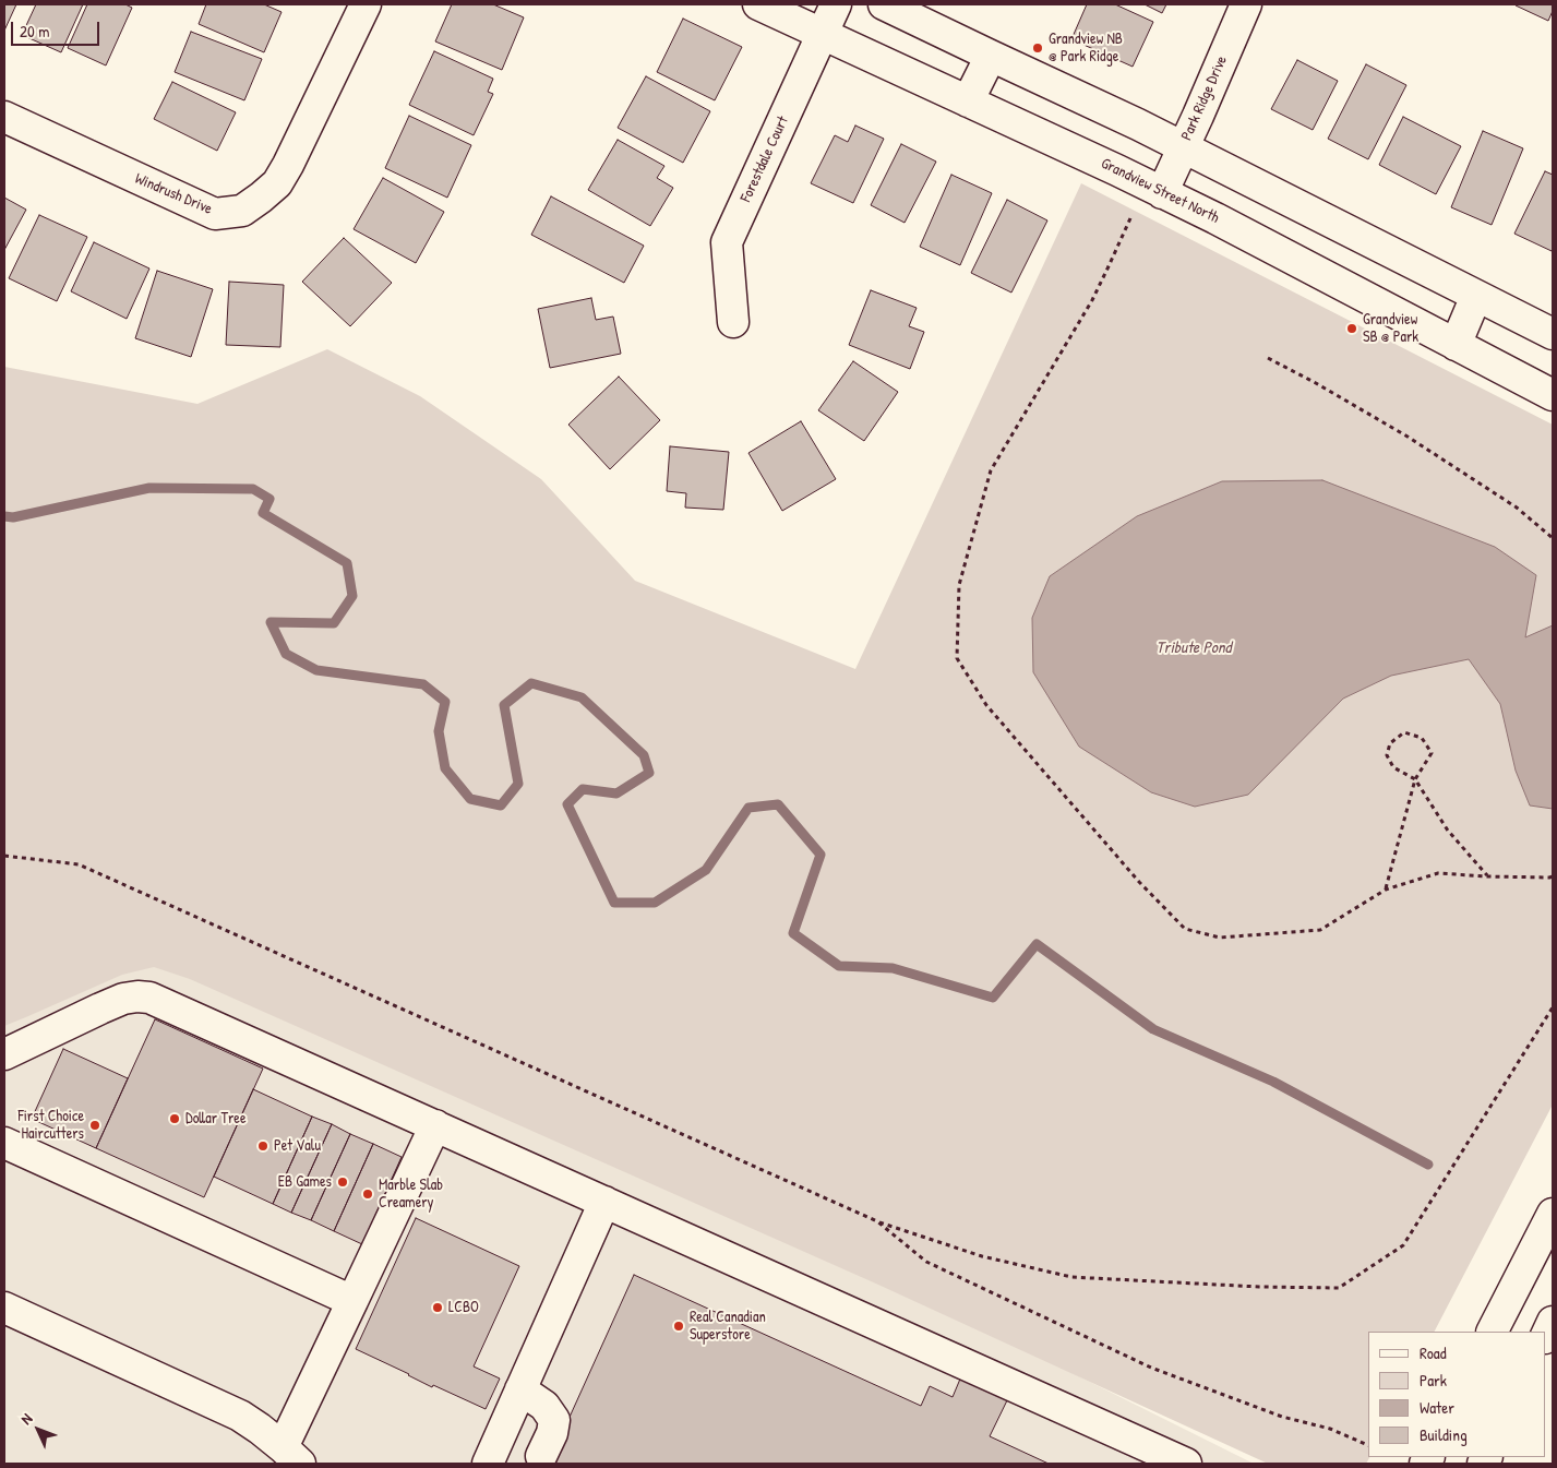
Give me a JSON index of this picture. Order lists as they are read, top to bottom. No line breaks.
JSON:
{"streets":{"street":["Park Ridge Drive","Forestdale Court","Grandview Street North","Windrush Drive"]},"crossings":[["Park Ridge Drive","Grandview Street North"],["Forestdale Court","Grandview Street North"]],"water":["Tribute Pond"],"places":["Grandview NB @ Park Ridge","Grandview SB @ Park","Dollar Tree","First Choice Haircutters","Pet Valu","EB Games","Marble Slab Creamery","LCBO","Real Canadian Superstore"],"legend":["Road","Park","Water","Building"],"scale_bar":"20 m","north":"top left"}
